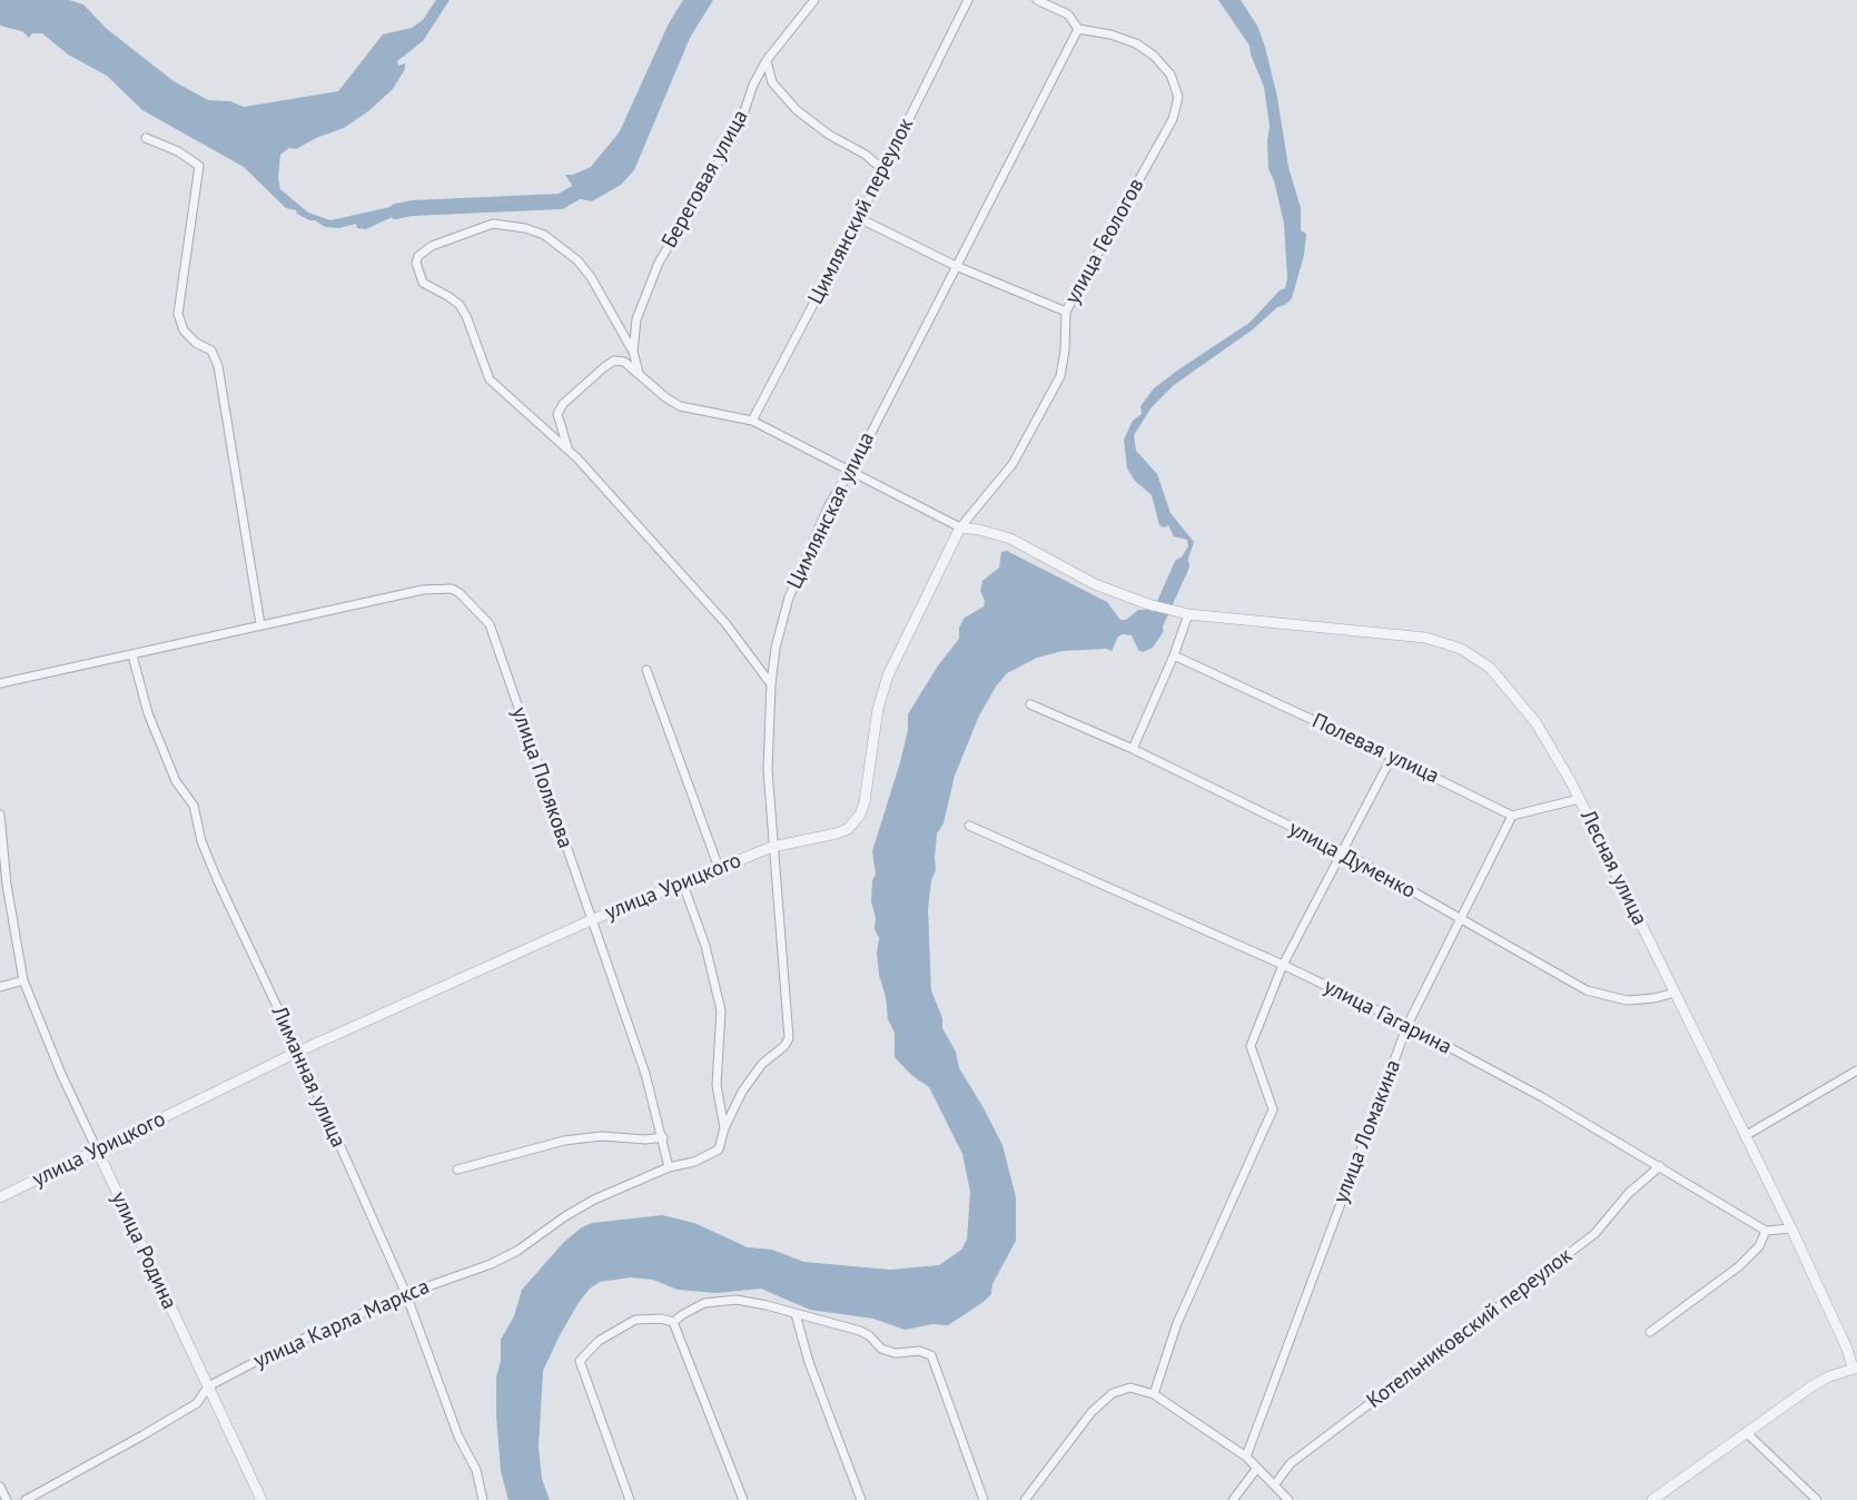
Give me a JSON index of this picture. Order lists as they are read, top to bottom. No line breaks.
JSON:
{"streets":{"street":["Береговая улица","Цимлянский переулок","улица Геологов","Цимлянская улица","Полевая улица","улица Полякова","улица Думенко","Лесная улица","улица Урицкого","улица Гагарина","Лиманная улица","улица Ломакина","улица Родина","улица Карла Маркса","Котельниковский переулок"]},"crossings":[["улица Геологов","Цимлянская улица"],["улица Геологов","Лесная улица"],["улица Геологов","улица Урицкого"],["Цимлянская улица","улица Полякова"],["Цимлянская улица","улица Урицкого"],["Цимлянская улица","улица Карла Маркса"],["Полевая улица","улица Ломакина"],["улица Полякова","улица Урицкого"],["улица Полякова","Лиманная улица"],["улица Полякова","улица Карла Маркса"],["улица Думенко","Лесная улица"],["улица Думенко","улица Ломакина"],["Лесная улица","улица Урицкого"],["улица Урицкого","Лиманная улица"],["улица Урицкого","улица Родина"],["улица Гагарина","улица Ломакина"],["улица Гагарина","Котельниковский переулок"],["Лиманная улица","улица Карла Маркса"],["улица Родина","улица Карла Маркса"]]}
